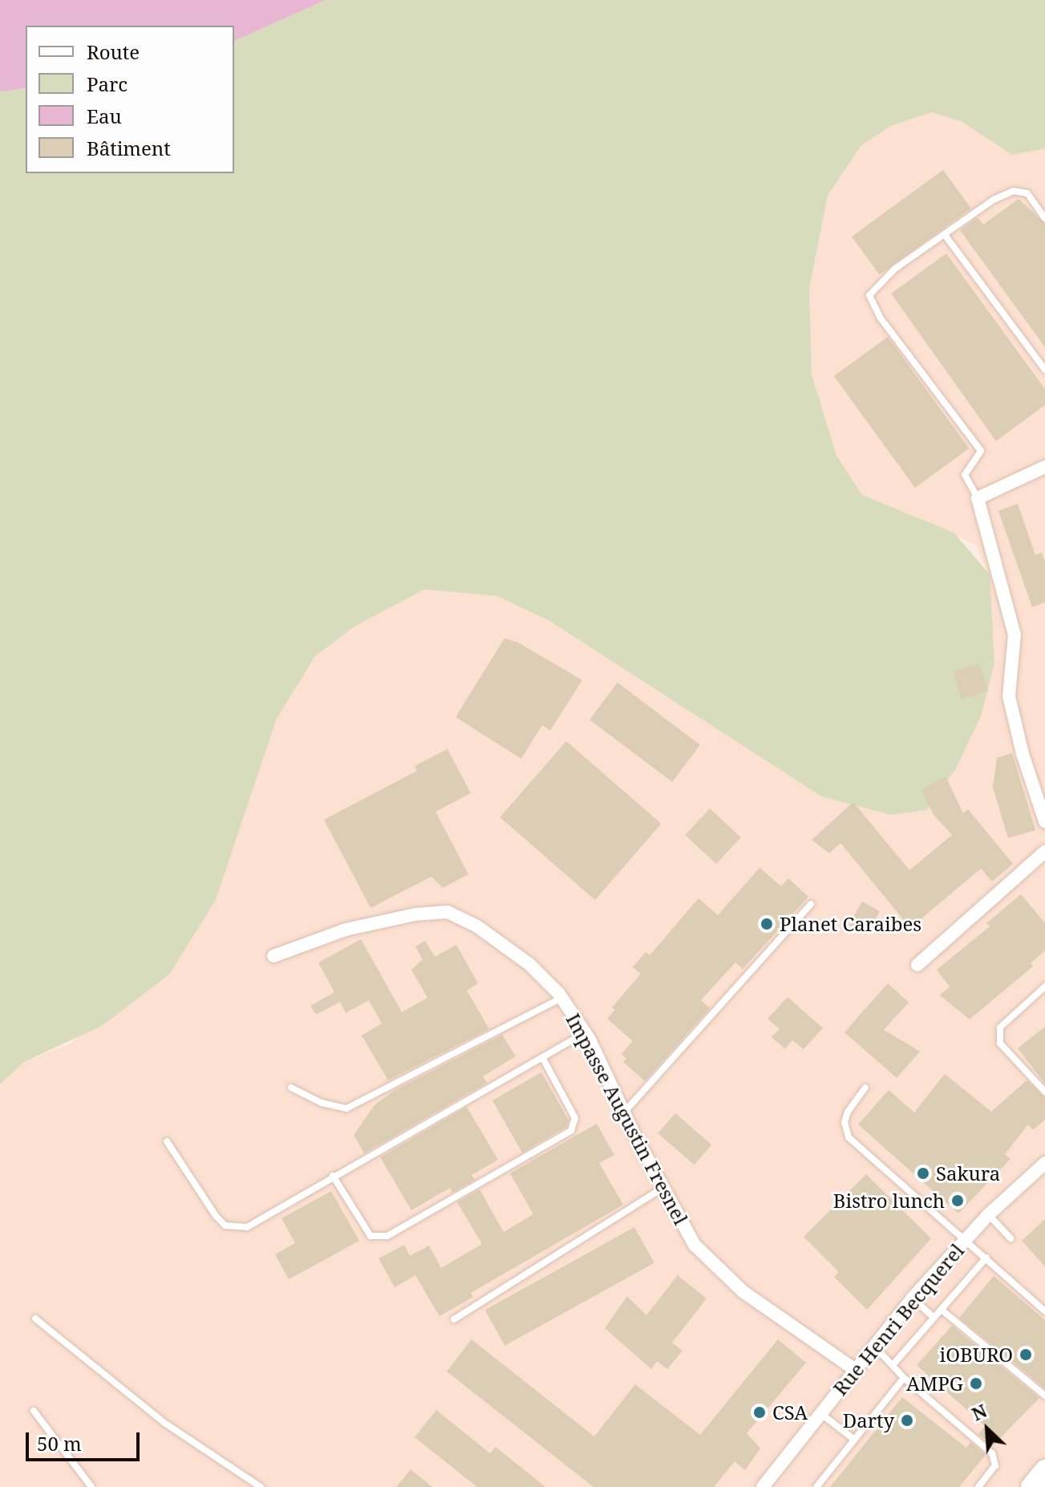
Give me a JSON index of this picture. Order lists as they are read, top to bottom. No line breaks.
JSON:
{"streets":{"street":["Impasse Augustin Fresnel","Rue Henri Becquerel"]},"crossings":[["Impasse Augustin Fresnel","Rue Henri Becquerel"]],"places":["Planet Caraibes","Sakura","Bistro lunch","iOBURO","AMPG","CSA","Darty"],"legend":["Route","Parc","Eau","Bâtiment"],"scale_bar":"50 m","north":"top left"}
